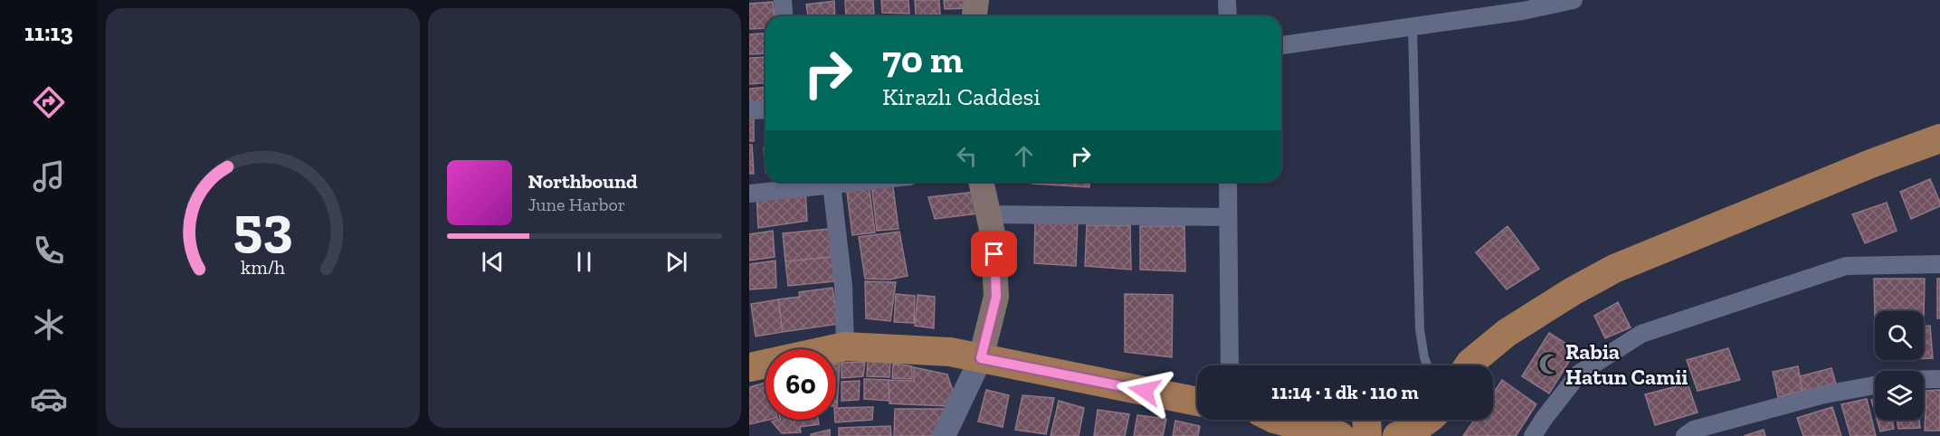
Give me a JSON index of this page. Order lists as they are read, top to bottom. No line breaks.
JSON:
{"places":{"mosque":["Rabia Hatun Camii"]},"page":{"tabs":"11:13","turn":["70 m","Kirazlı Caddesi"],"song":["Northbound","June Harbor"],"limit":"60","trip":"11:14 · 1 dk · 110 m","gauge":["53","km/h"]}}
